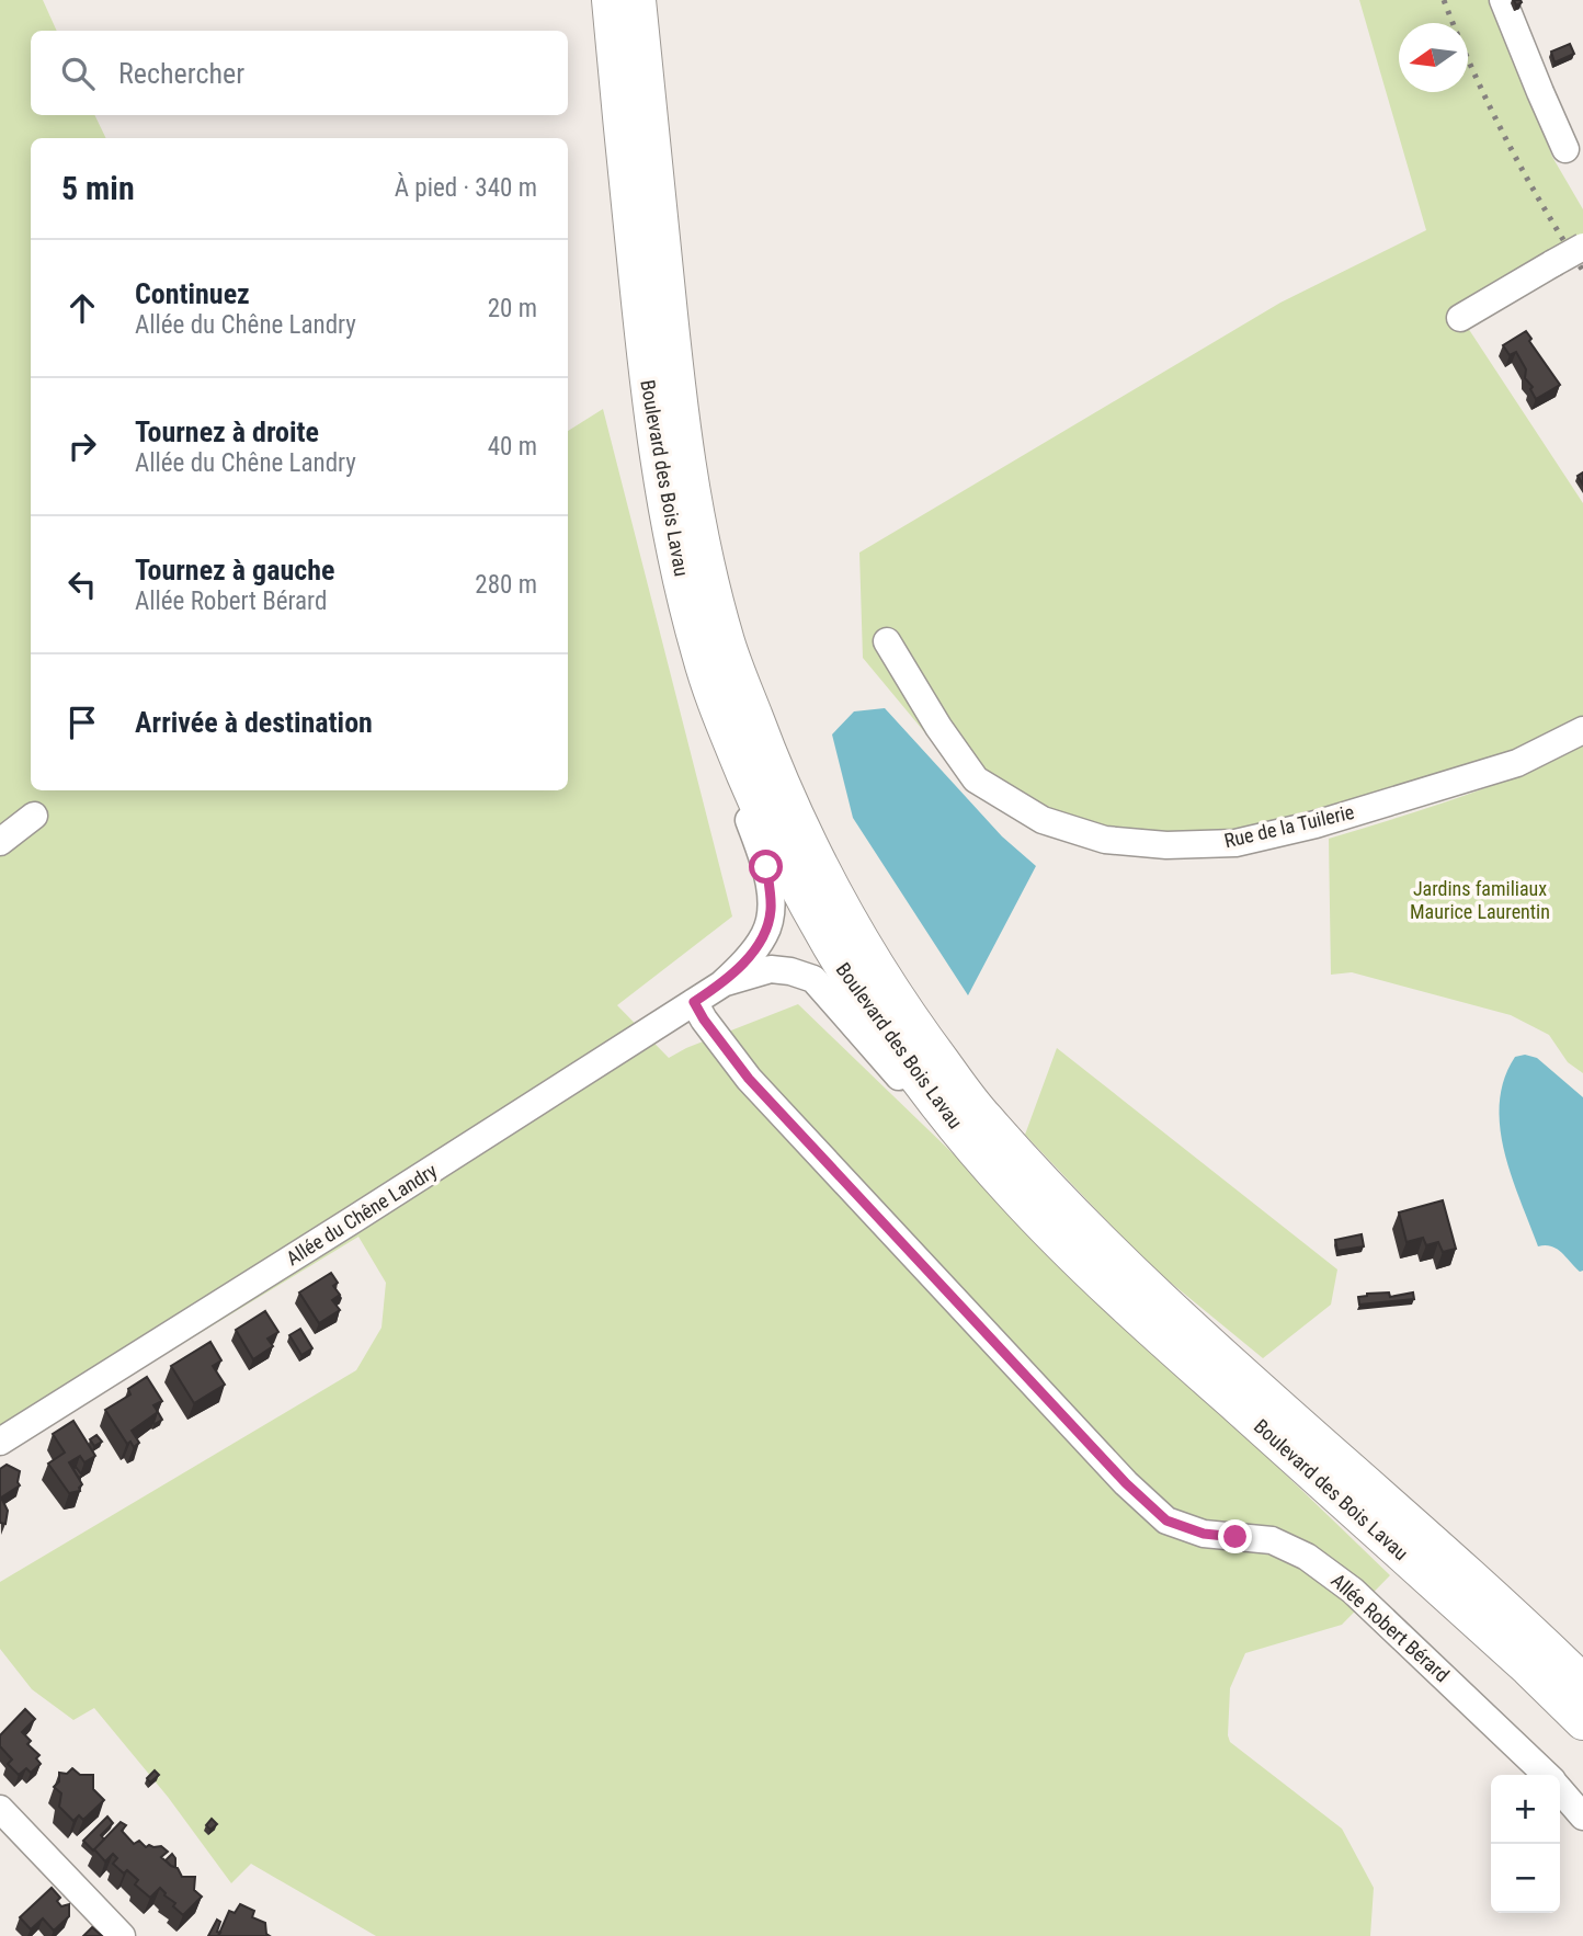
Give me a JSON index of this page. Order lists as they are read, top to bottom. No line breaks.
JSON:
{"streets":{"main road":["Boulevard des Bois Lavau"],"street":["Rue de la Tuilerie","Allée du Chêne Landry","Allée Robert Bérard"]},"crossings":[["Boulevard des Bois Lavau","Allée du Chêne Landry"],["Allée du Chêne Landry","Allée Robert Bérard"]],"parks":["Jardins familiaux Maurice Laurentin"],"north":"left","page":{"search":"Rechercher","heading":["5 min","À pied · 340 m"],"list":[["Continuez","Allée du Chêne Landry","20 m"],["Tournez à droite","Allée du Chêne Landry","40 m"],["Tournez à gauche","Allée Robert Bérard","280 m"],"Arrivée à destination"],"map_buttons":["+","−"]}}
